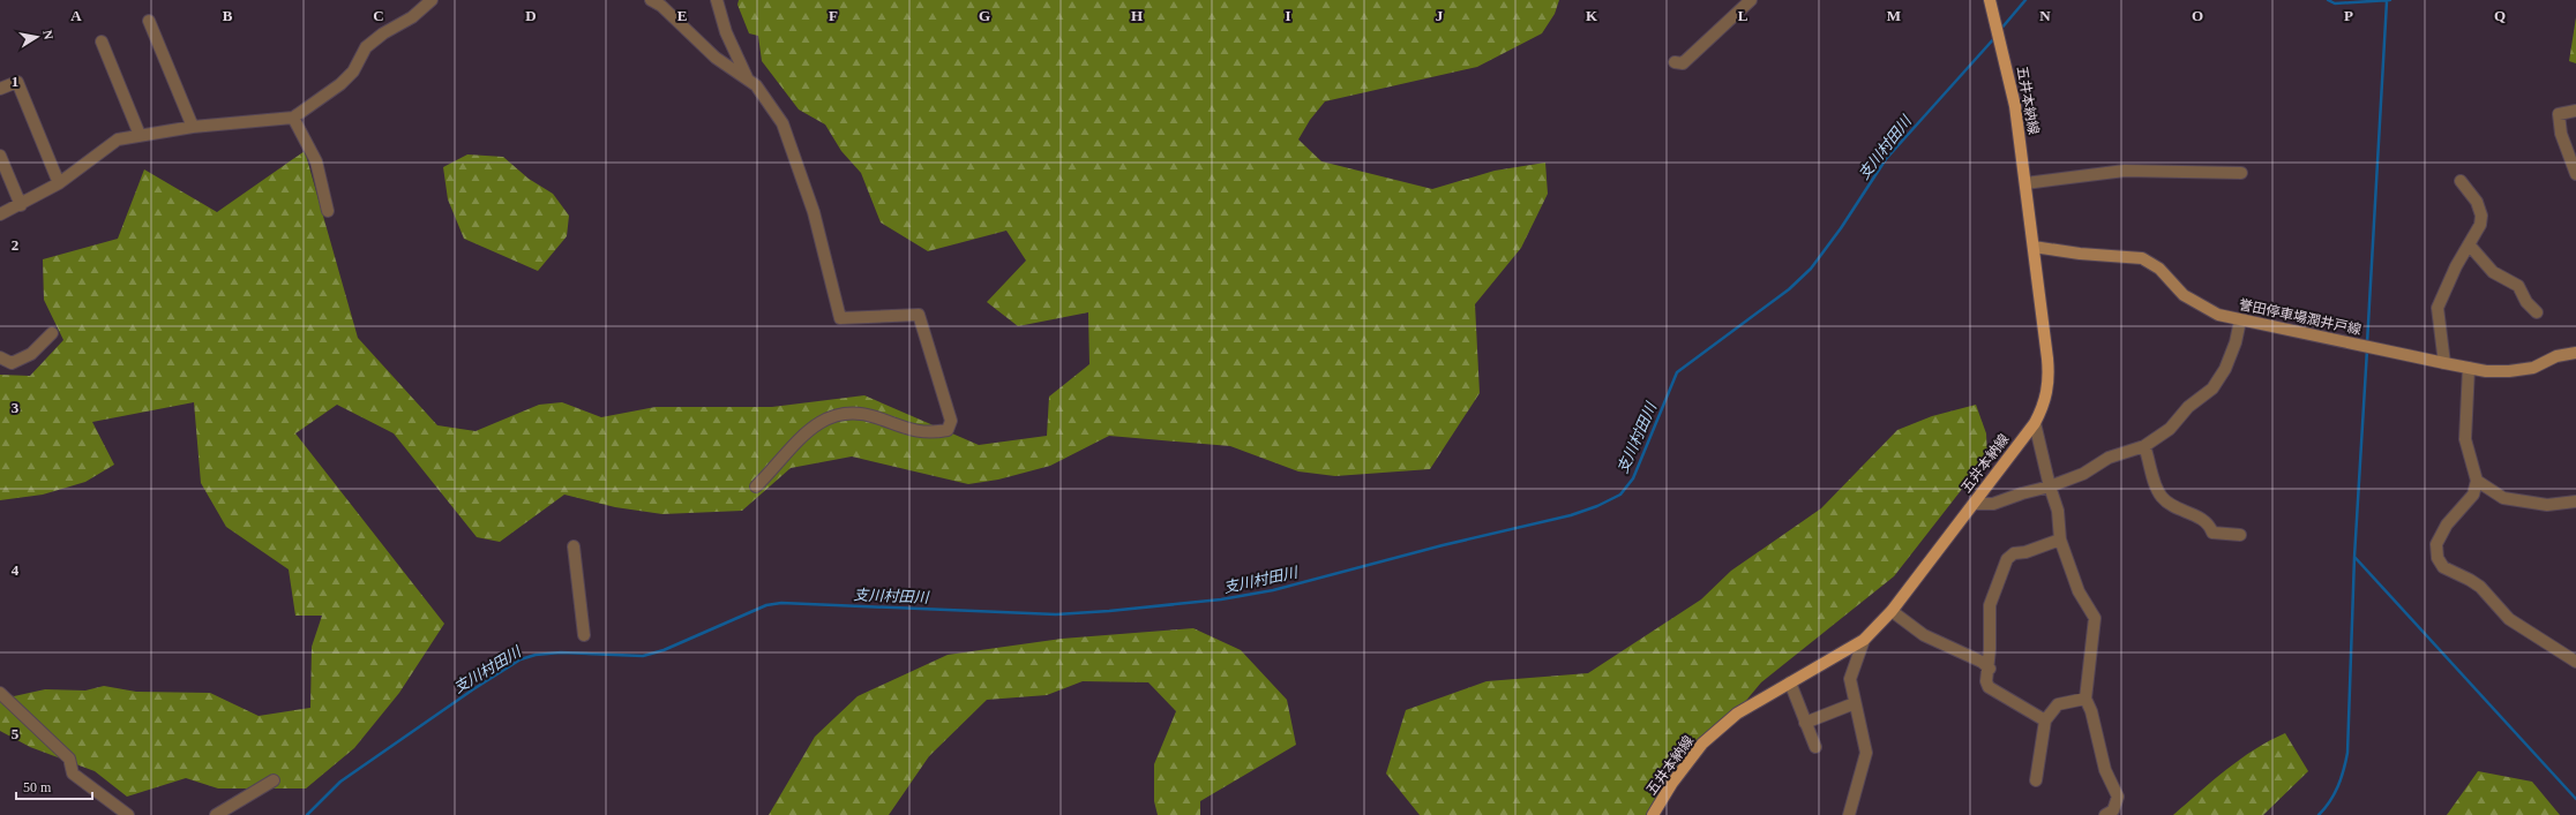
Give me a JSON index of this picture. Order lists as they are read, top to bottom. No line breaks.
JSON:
{"streets":{"main road":["五井本納線","誉田停車場潤井戸線"]},"crossings":[["五井本納線","誉田停車場潤井戸線"]],"water":["支川村田川"],"scale_bar":"50 m","north":"right","grid":{"columns":["A","B","C","D","E","F","G","H","I","J","K","L","M","N","O","P","Q"],"rows":["1","2","3","4","5"]}}
